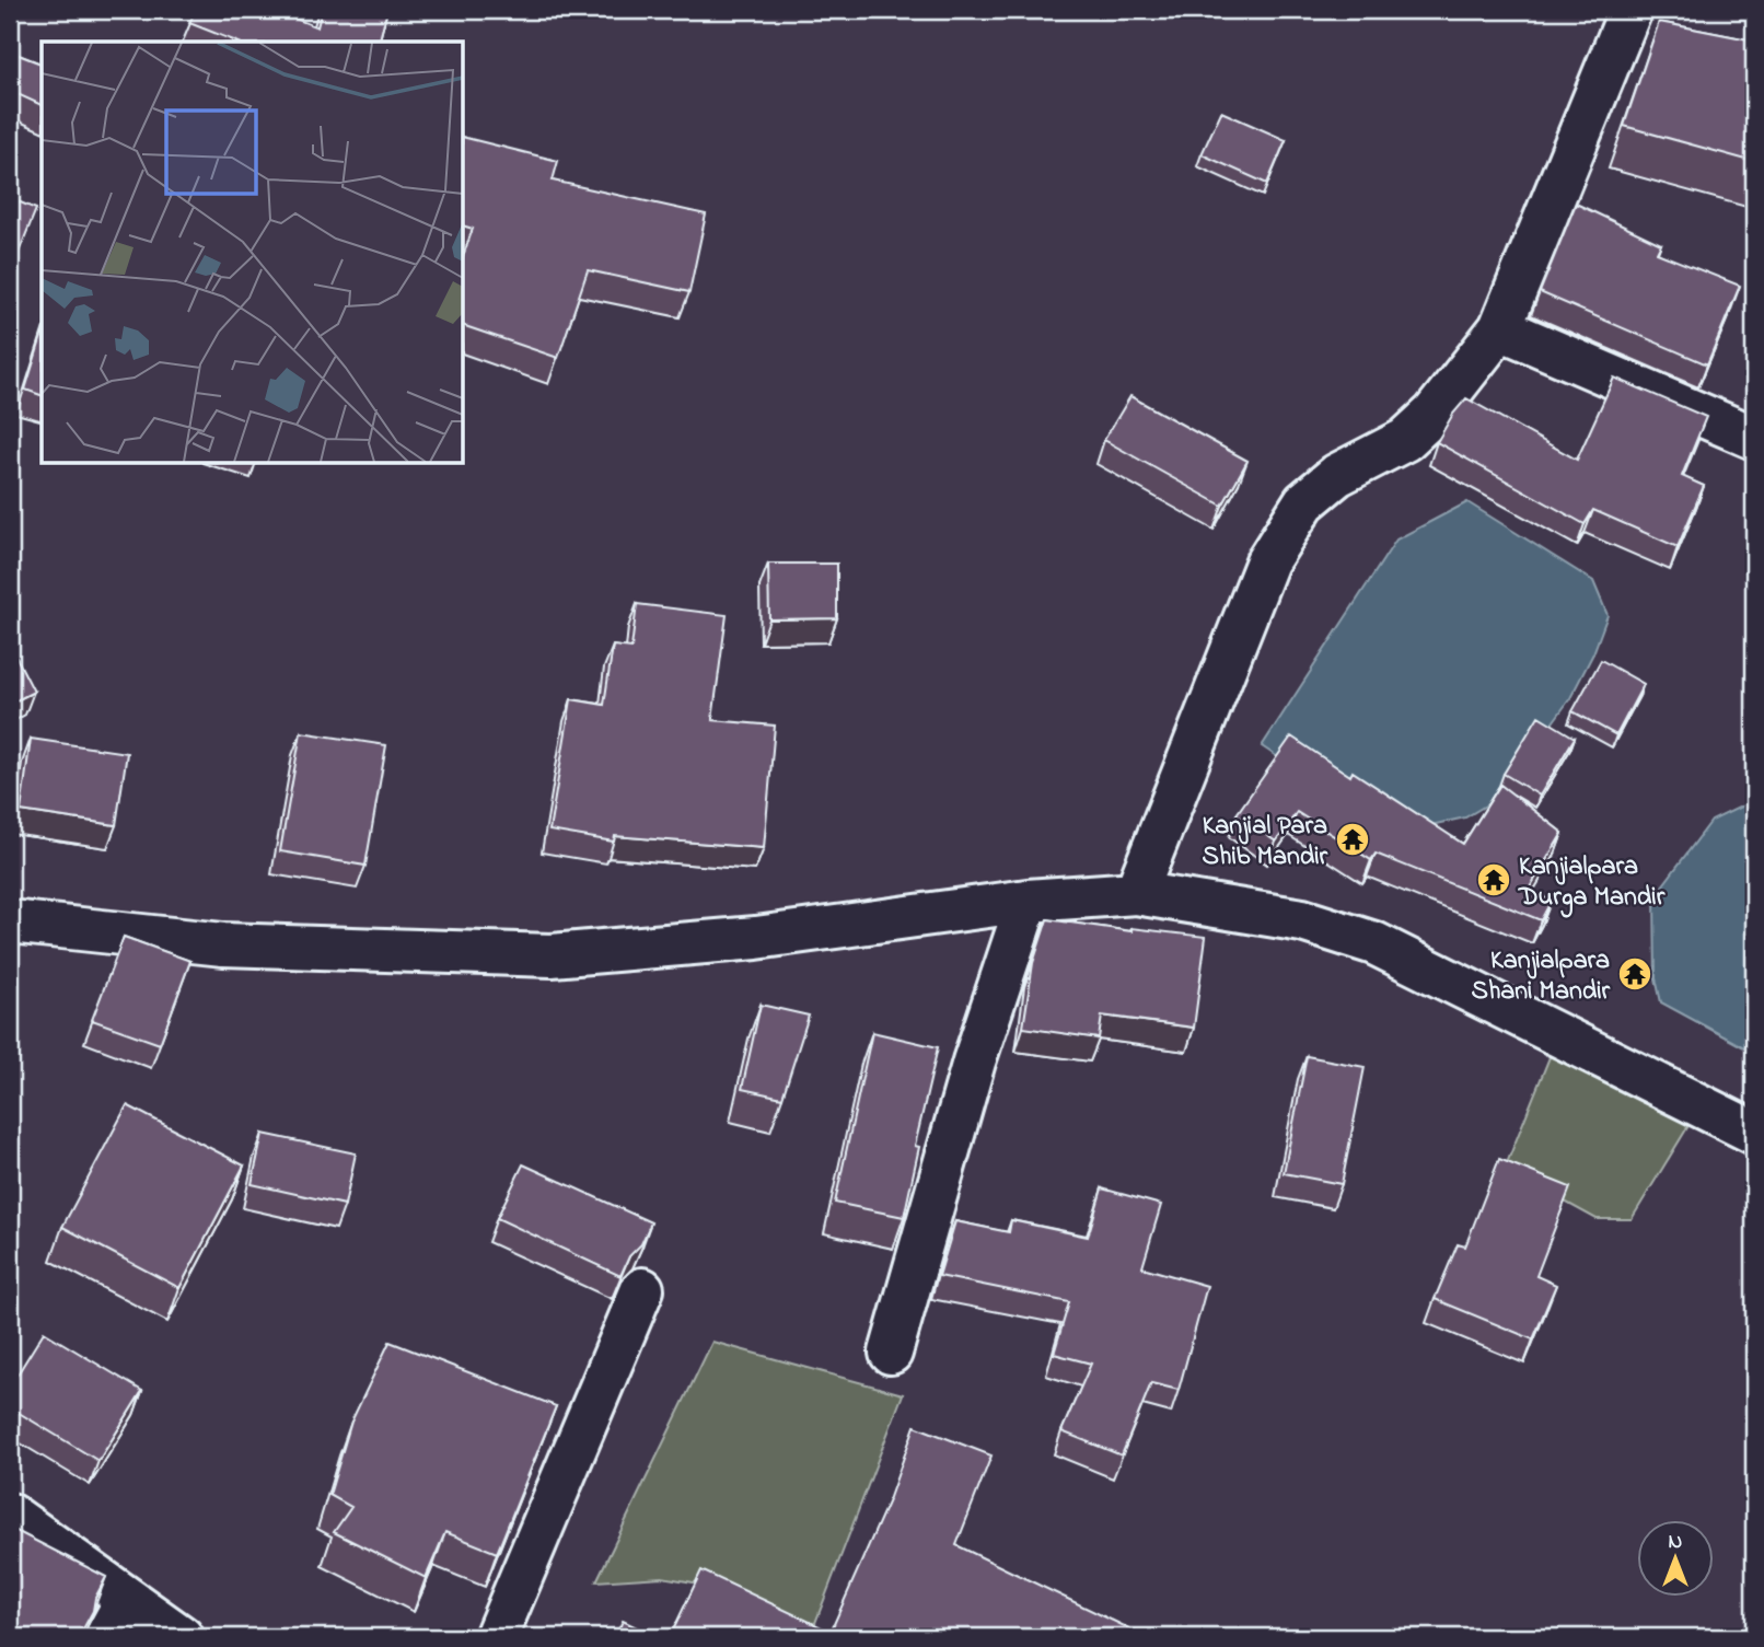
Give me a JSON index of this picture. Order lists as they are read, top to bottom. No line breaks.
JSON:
{"places":{"temple":["Kanjial Para Shib Mandir","Kanjialpara Durga Mandir","Kanjialpara Shani Mandir"]},"north":"top"}
